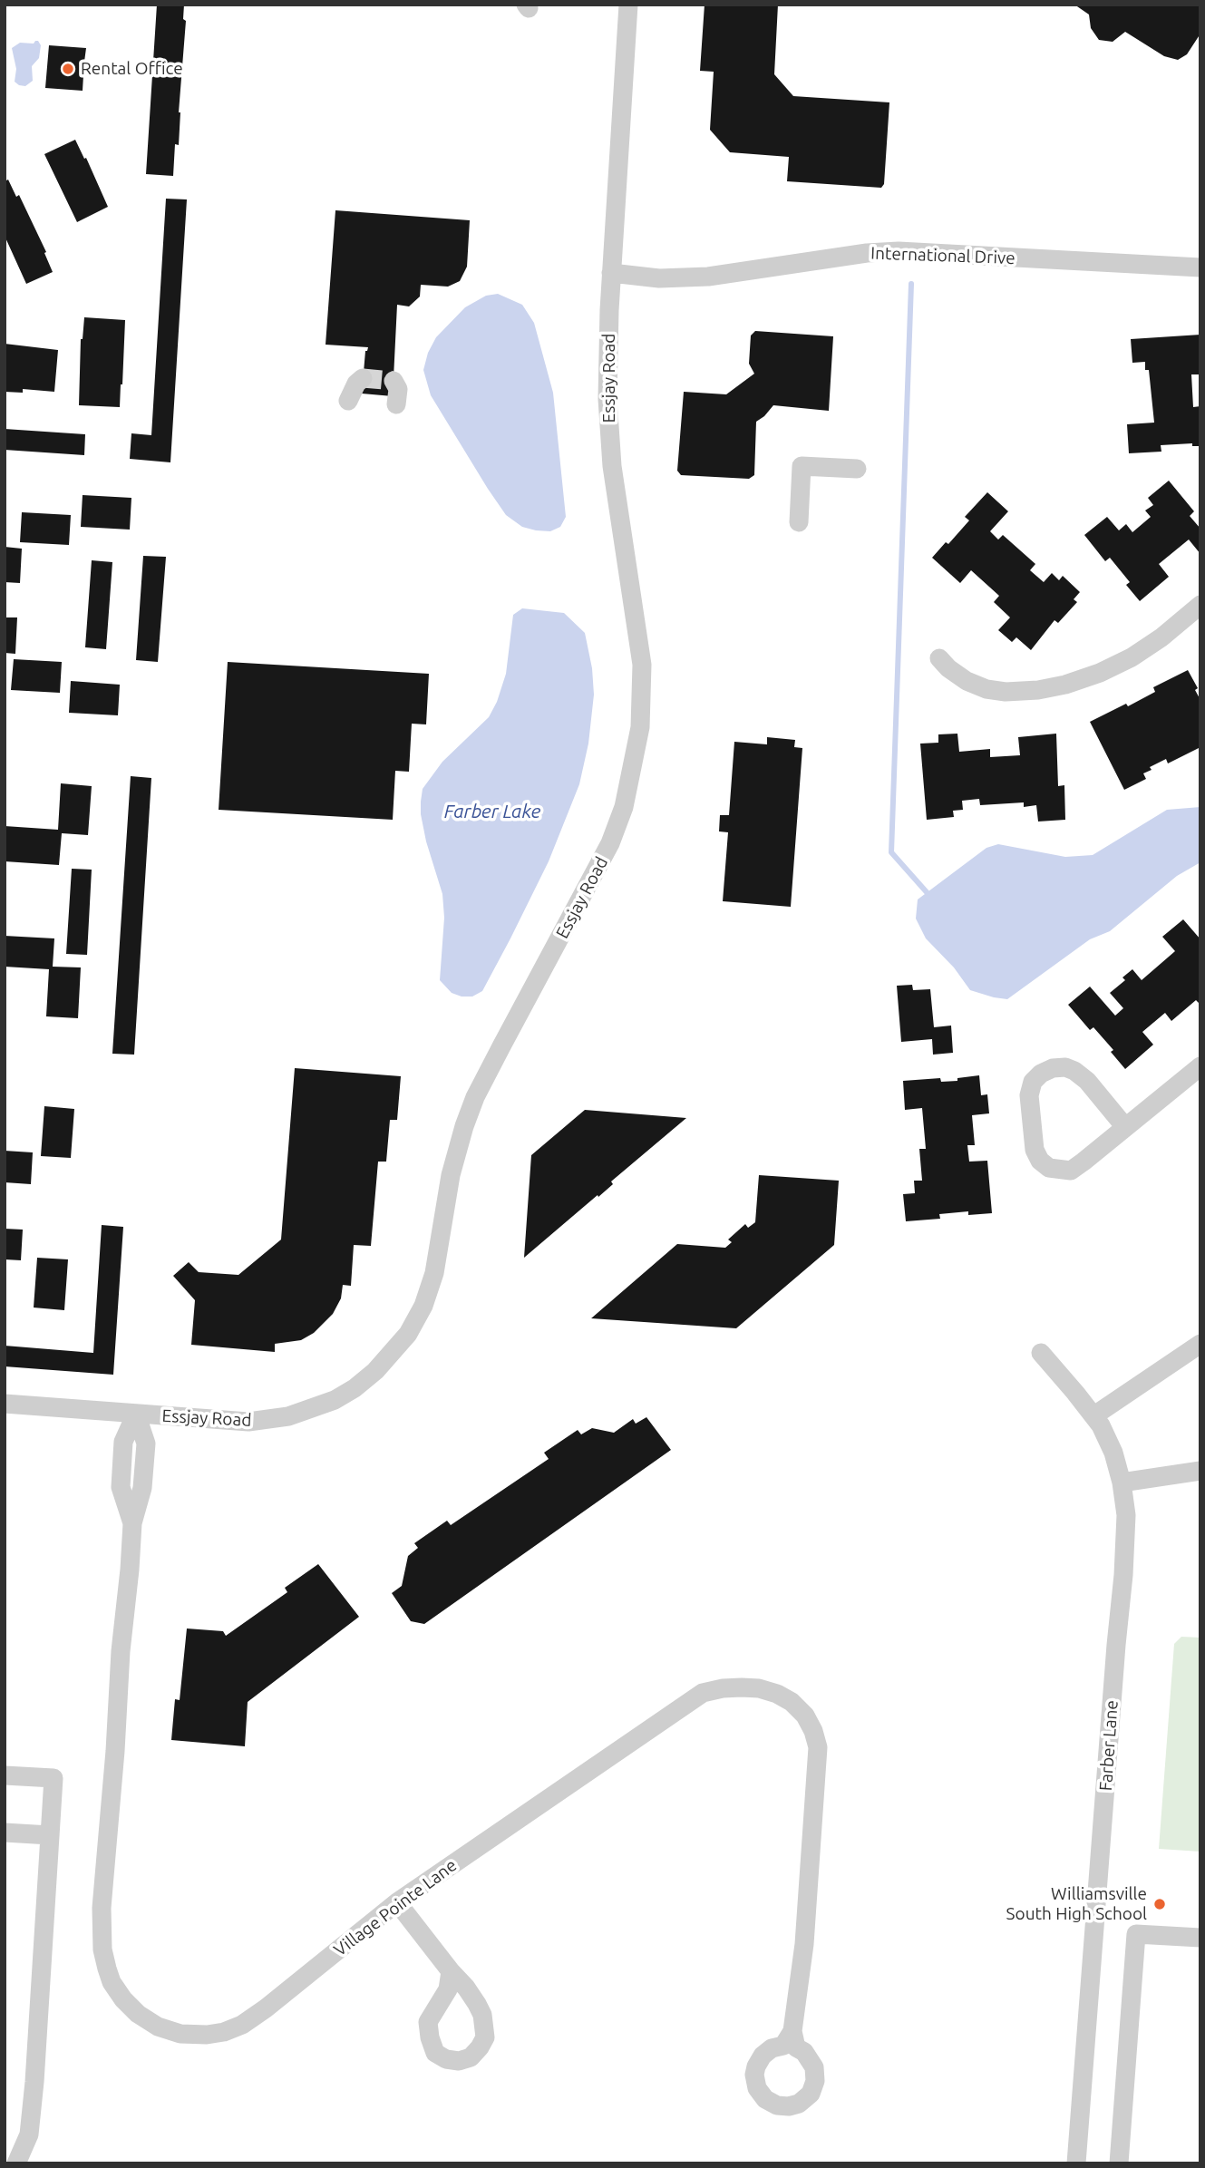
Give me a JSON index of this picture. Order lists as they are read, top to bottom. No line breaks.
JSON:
{"streets":{"street":["International Drive","Essjay Road","Farber Lane","Village Pointe Lane"]},"crossings":[["International Drive","Essjay Road"],["Essjay Road","Village Pointe Lane"]],"water":["Farber Lake"],"places":["Rental Office","Williamsville South High School"]}
